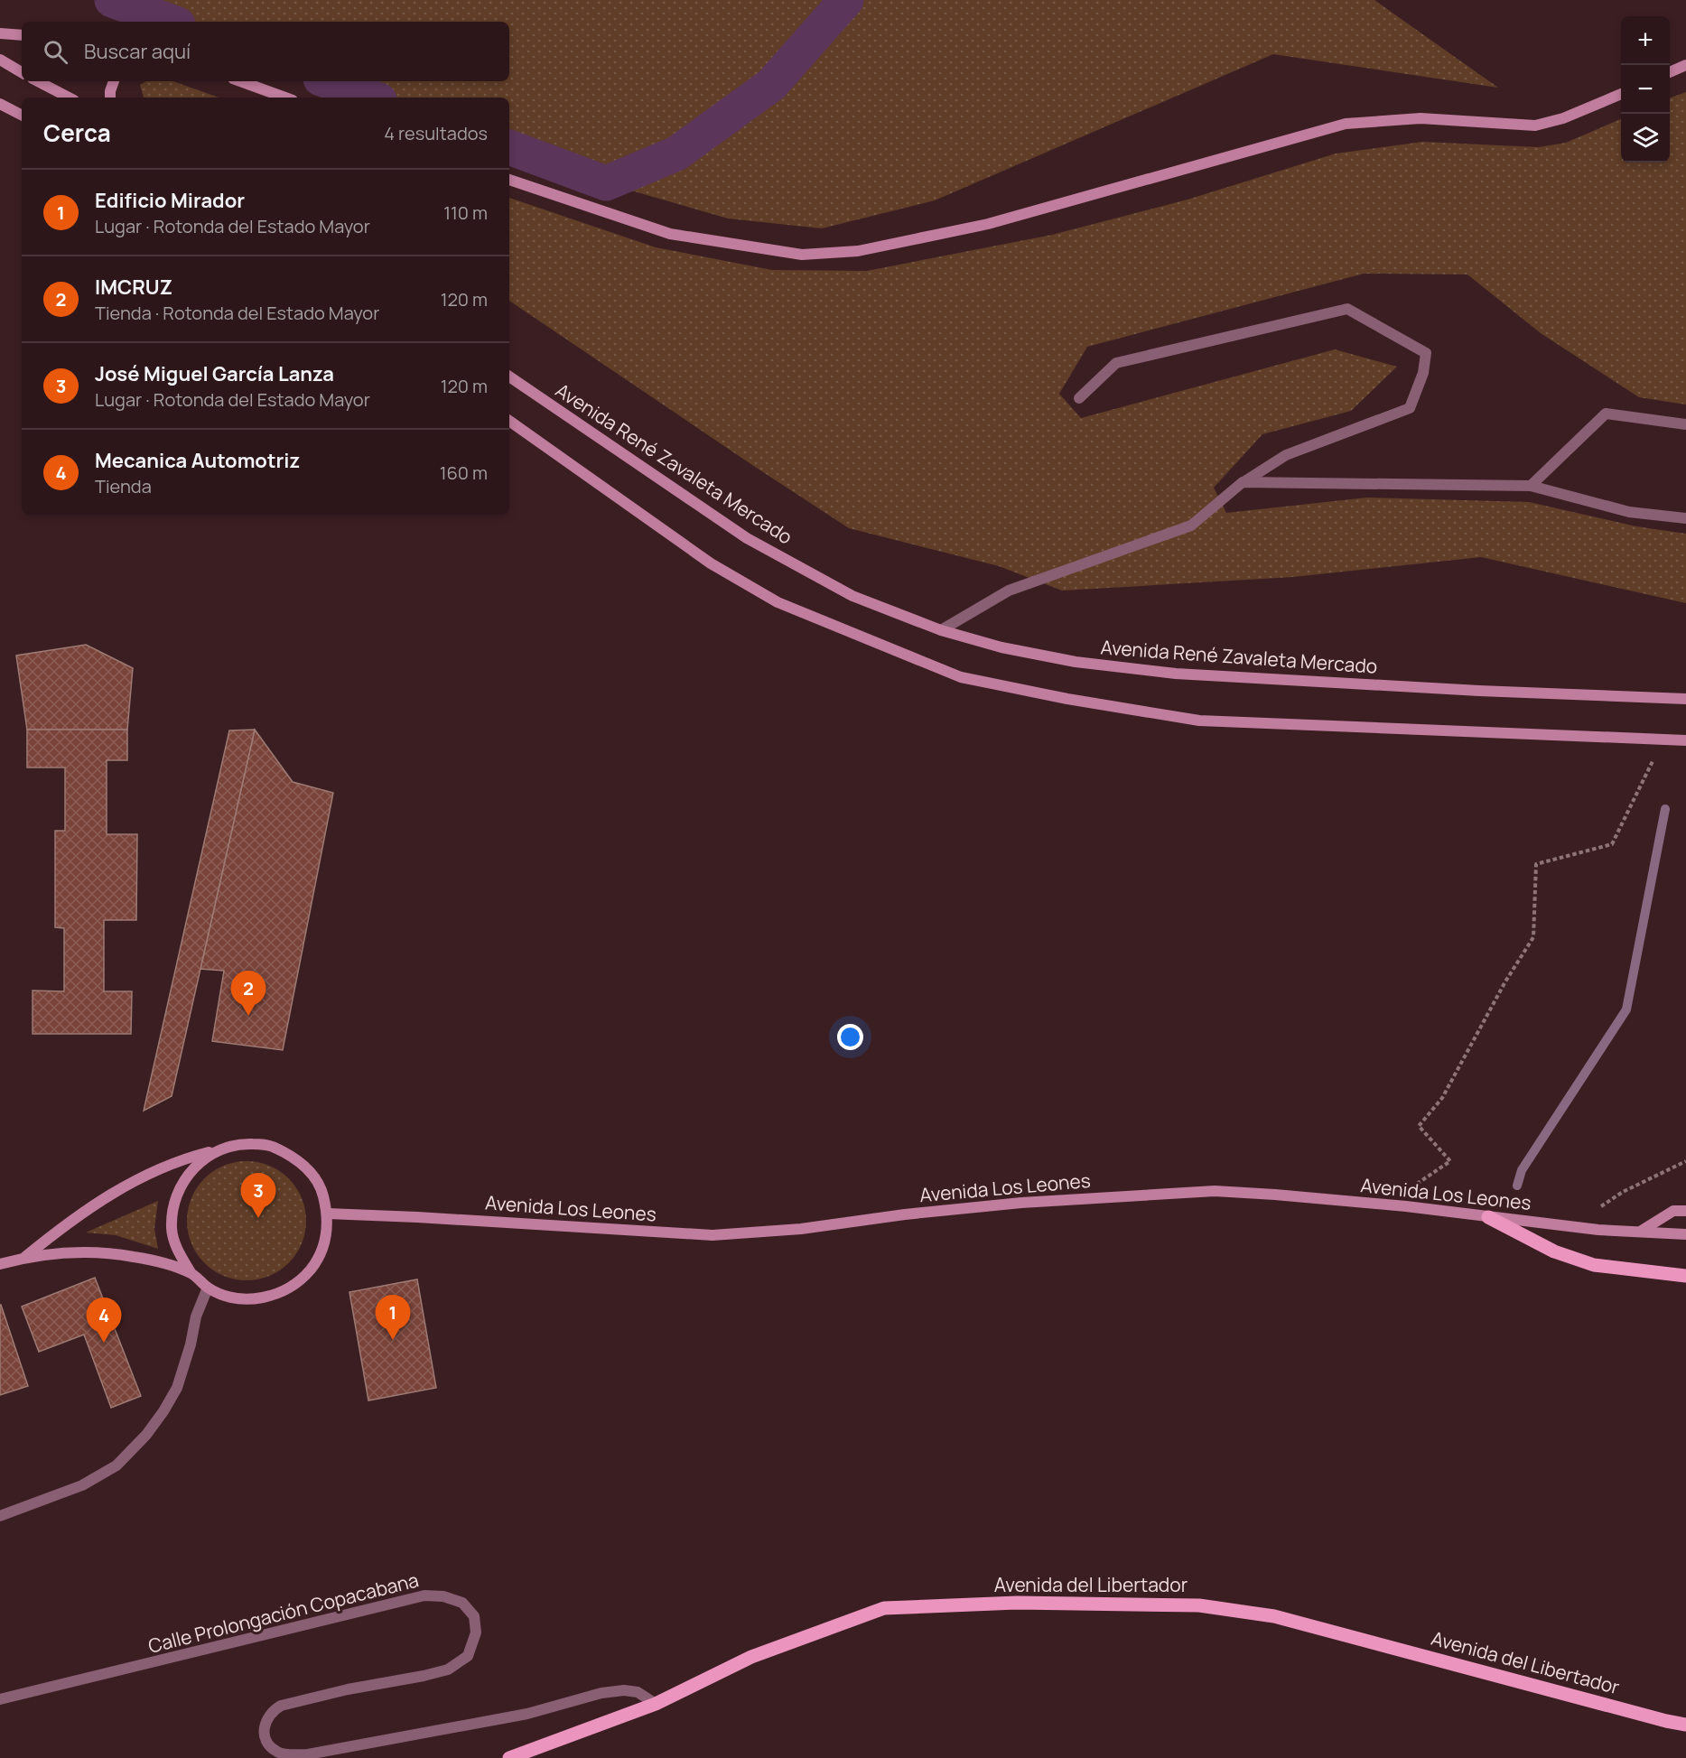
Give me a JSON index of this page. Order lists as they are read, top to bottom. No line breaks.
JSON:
{"streets":{"main road":["Avenida René Zavaleta Mercado","Avenida Los Leones","Avenida del Libertador"],"street":["Calle Prolongación Copacabana"]},"crossings":[["Avenida del Libertador","Calle Prolongación Copacabana"]],"page":{"map_buttons":["+","−"],"search":"Buscar aquí","heading":["Cerca","4 resultados"],"list":[{"mark":"1","name":"Edificio Mirador","note":"Lugar · Rotonda del Estado Mayor","value":"110 m"},{"mark":"2","name":"IMCRUZ","note":"Tienda · Rotonda del Estado Mayor","value":"120 m"},{"mark":"3","name":"José Miguel García Lanza","note":"Lugar · Rotonda del Estado Mayor","value":"120 m"},{"mark":"4","name":"Mecanica Automotriz","note":"Tienda","value":"160 m"}],"pins":["2","3","1","4"]}}
